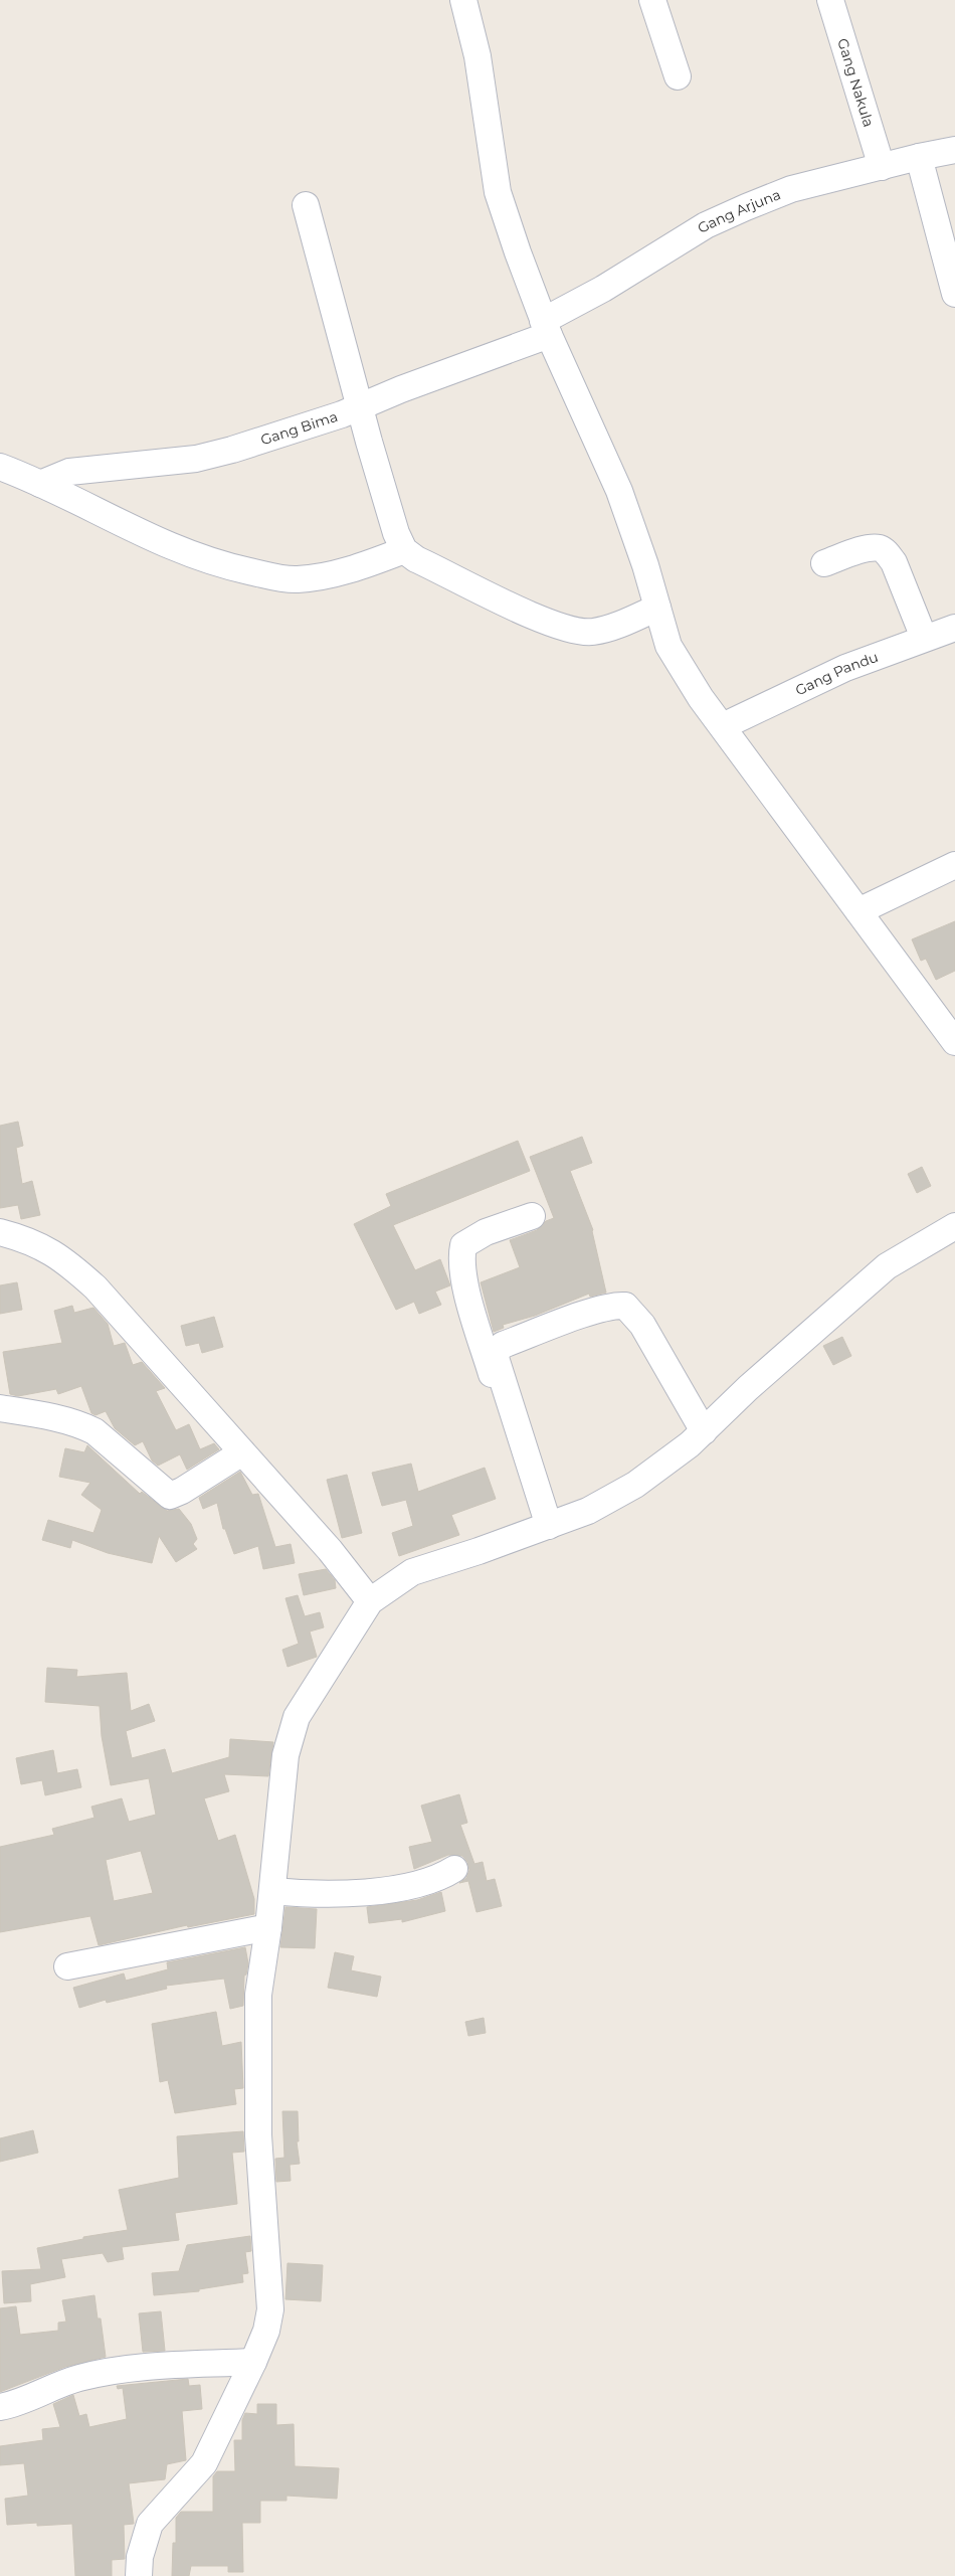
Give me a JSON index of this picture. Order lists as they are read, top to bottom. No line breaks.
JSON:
{"streets":{"street":["Gang Nakula","Gang Arjuna","Gang Bima","Gang Pandu"]},"crossings":[["Gang Nakula","Gang Arjuna"],["Gang Arjuna","Gang Bima"]]}
